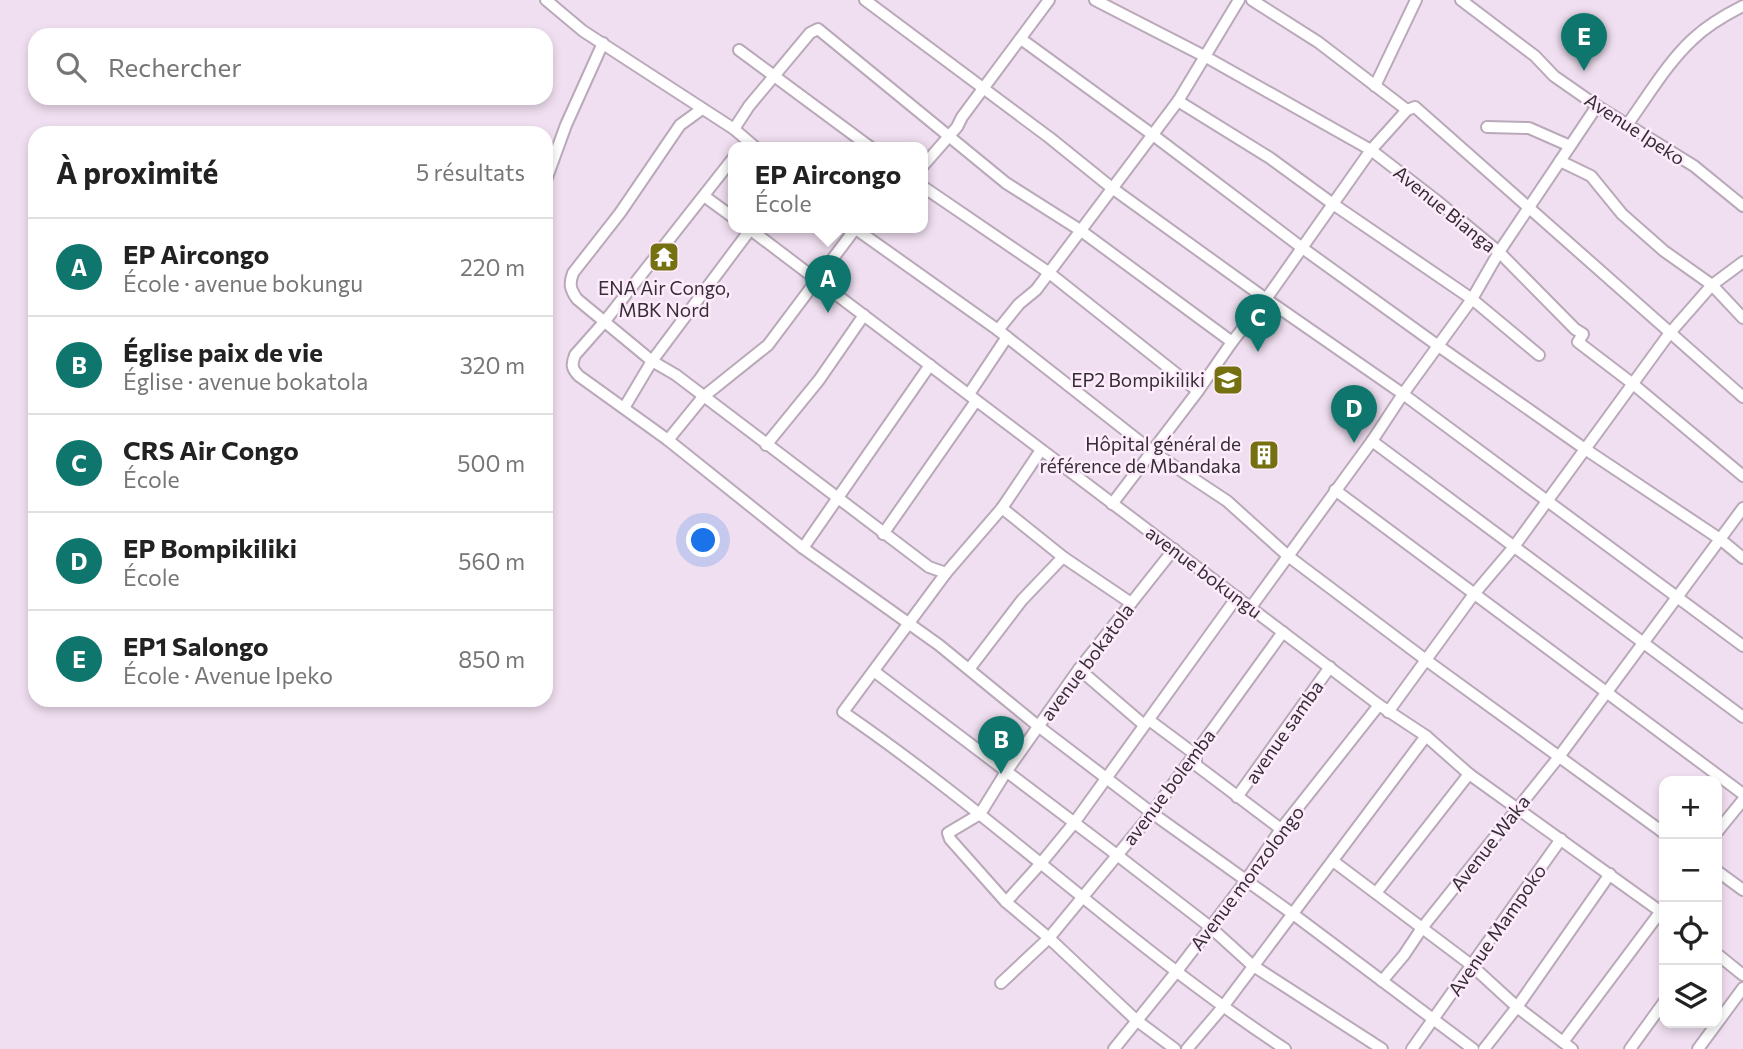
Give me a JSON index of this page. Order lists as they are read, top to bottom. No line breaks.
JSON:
{"streets":{"street":["Avenue Ipeko","Avenue Bianga","avenue bokungu","avenue bokatola","avenue samba","avenue bolemba","Avenue Waka","Avenue monzolongo","Avenue Mampoko"]},"crossings":[["Avenue Bianga","Avenue monzolongo"],["avenue bokungu","avenue bokatola"],["avenue bokungu","avenue samba"],["avenue bokungu","avenue bolemba"],["avenue bokungu","Avenue Waka"],["avenue bokungu","Avenue monzolongo"],["avenue bokungu","Avenue Mampoko"],["avenue bokatola","avenue bolemba"],["avenue bokatola","Avenue monzolongo"]],"places":{"temple":["ENA Air Congo, MBK Nord"],"school or university":["EP2 Bompikiliki"],"building":["Hôpital général de référence de Mbandaka"]},"page":{"pins":["E","A","C","D","B"],"search":"Rechercher","heading":["À proximité","5 résultats"],"popup":["EP Aircongo","École"],"list":[{"mark":"A","name":"EP Aircongo","note":"École · avenue bokungu","value":"220 m"},{"mark":"B","name":"Église paix de vie","note":"Église · avenue bokatola","value":"320 m"},{"mark":"C","name":"CRS Air Congo","note":"École","value":"500 m"},{"mark":"D","name":"EP Bompikiliki","note":"École","value":"560 m"},{"mark":"E","name":"EP1 Salongo","note":"École · Avenue Ipeko","value":"850 m"}],"map_buttons":["+","−"]}}
